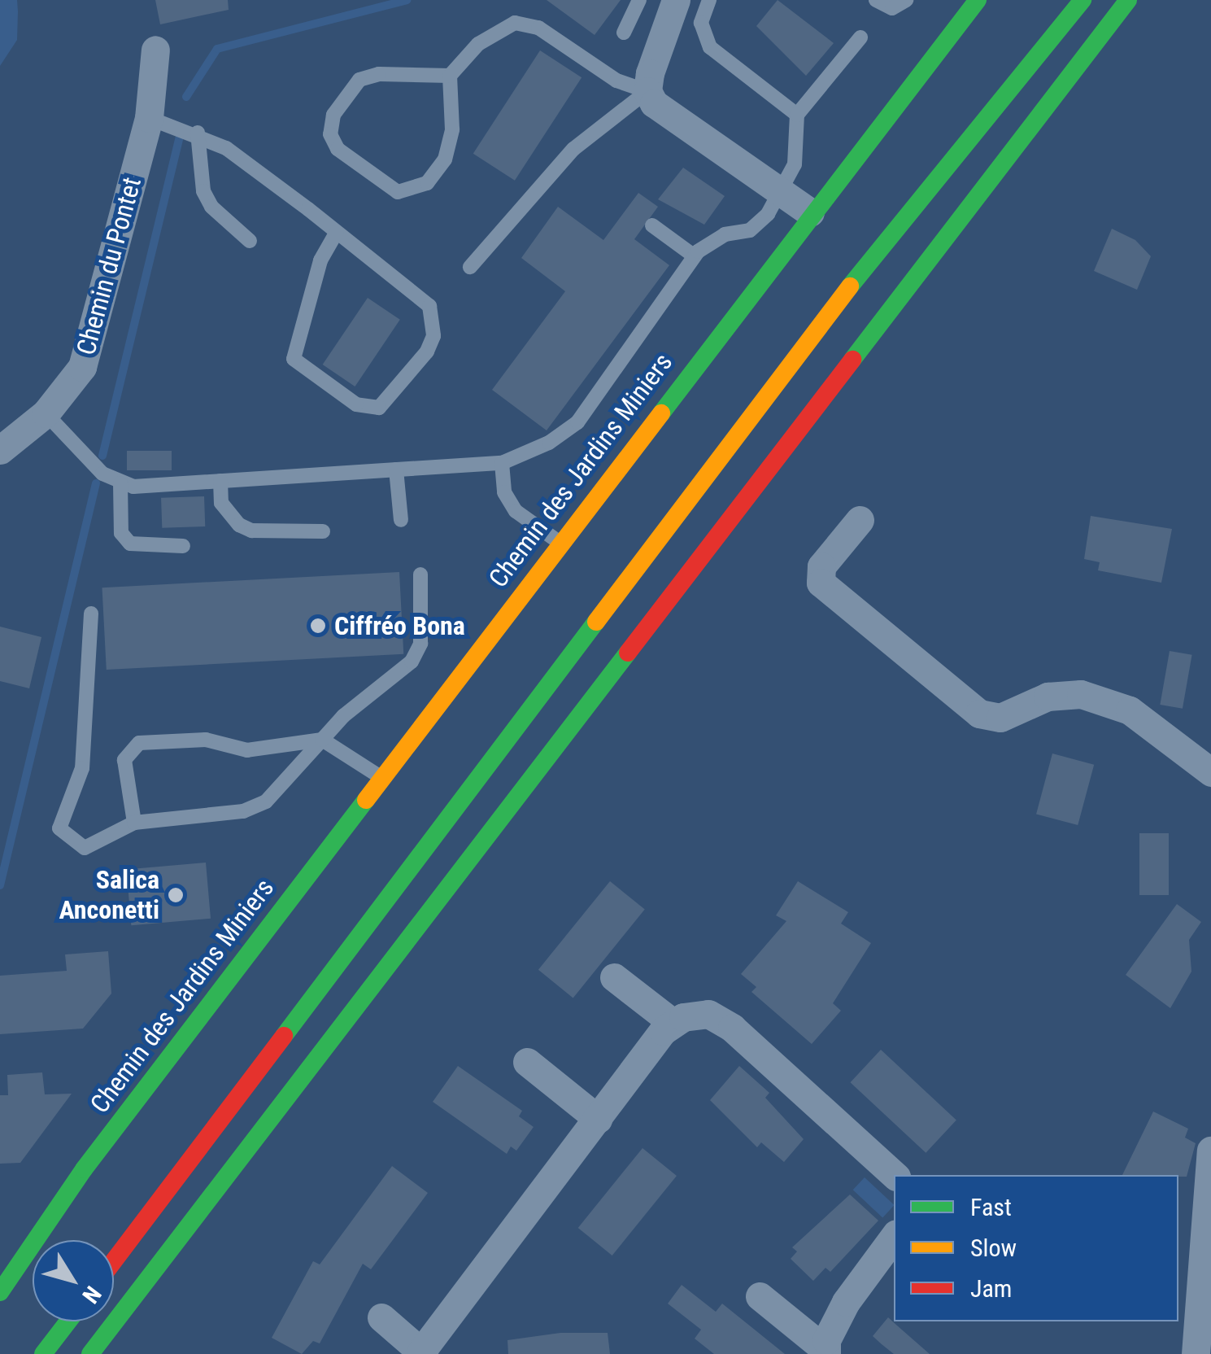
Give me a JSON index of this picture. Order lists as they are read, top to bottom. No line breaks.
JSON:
{"streets":{"main road":["Chemin des Jardins Miniers"],"street":["Chemin du Pontet"]},"places":["Ciffréo Bona","Salica Anconetti"],"legend":["Fast","Slow","Jam"],"north":"bottom right"}
